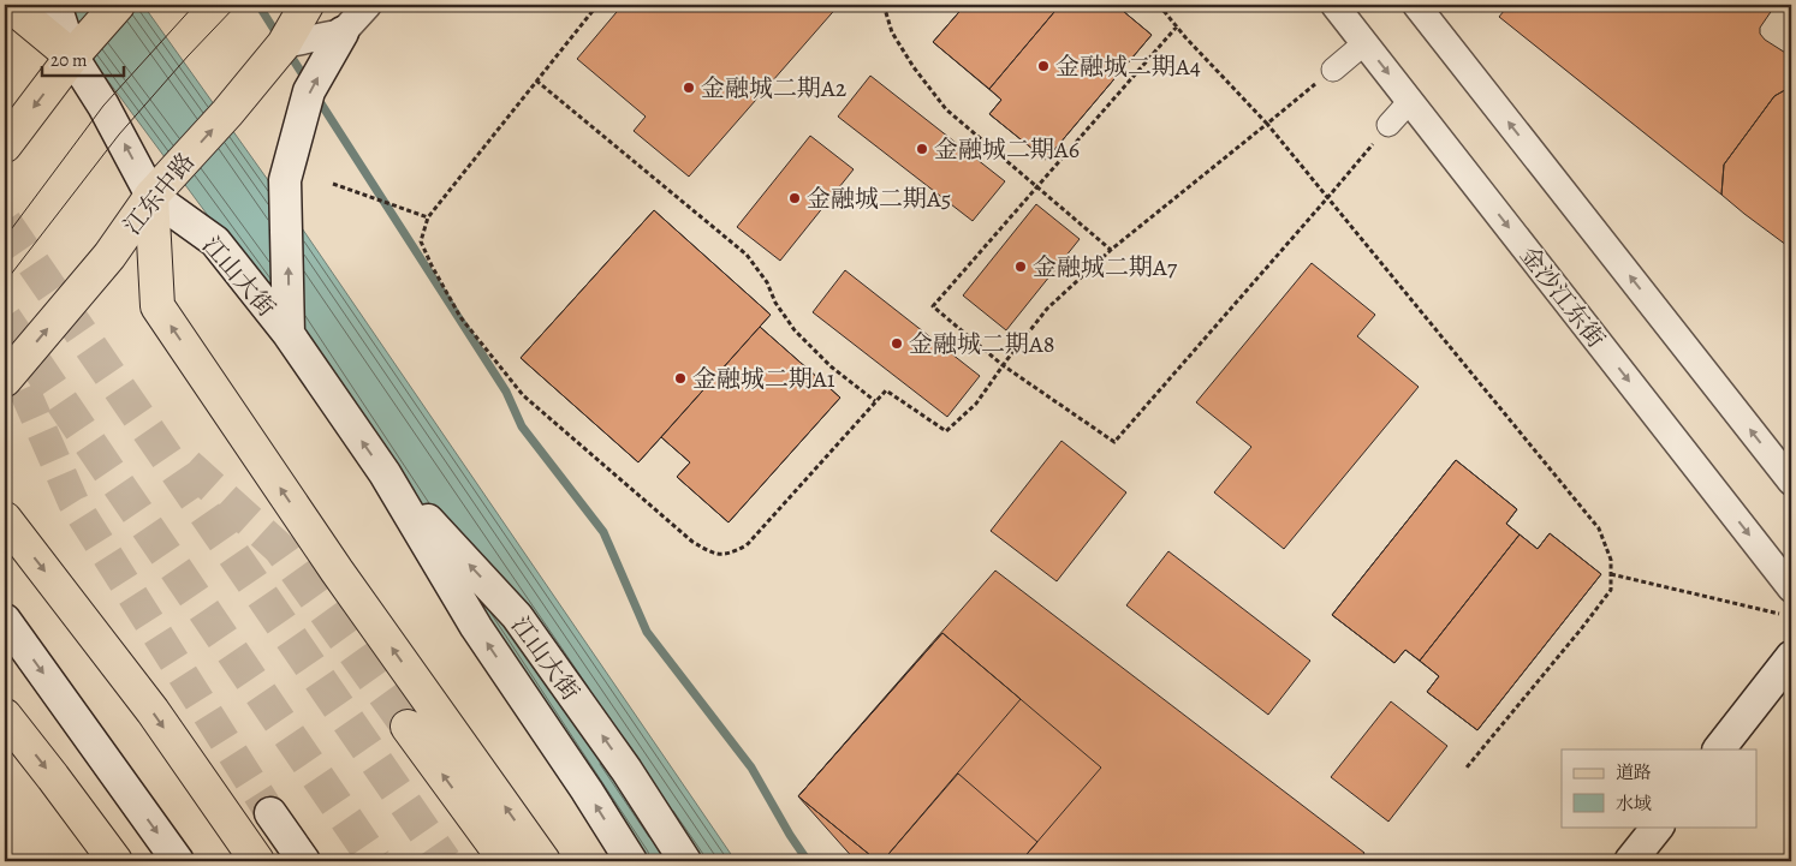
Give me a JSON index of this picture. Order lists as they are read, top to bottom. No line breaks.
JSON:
{"streets":{"main road":["江东中路","江山大街"],"street":["金沙江东街"]},"crossings":[["江东中路","江山大街"]],"places":["金融城二期A4","金融城二期A2","金融城二期A6","金融城二期A5","金融城二期A7","金融城二期A8","金融城二期A1"],"legend":["道路","水域"],"scale_bar":"20 m"}
